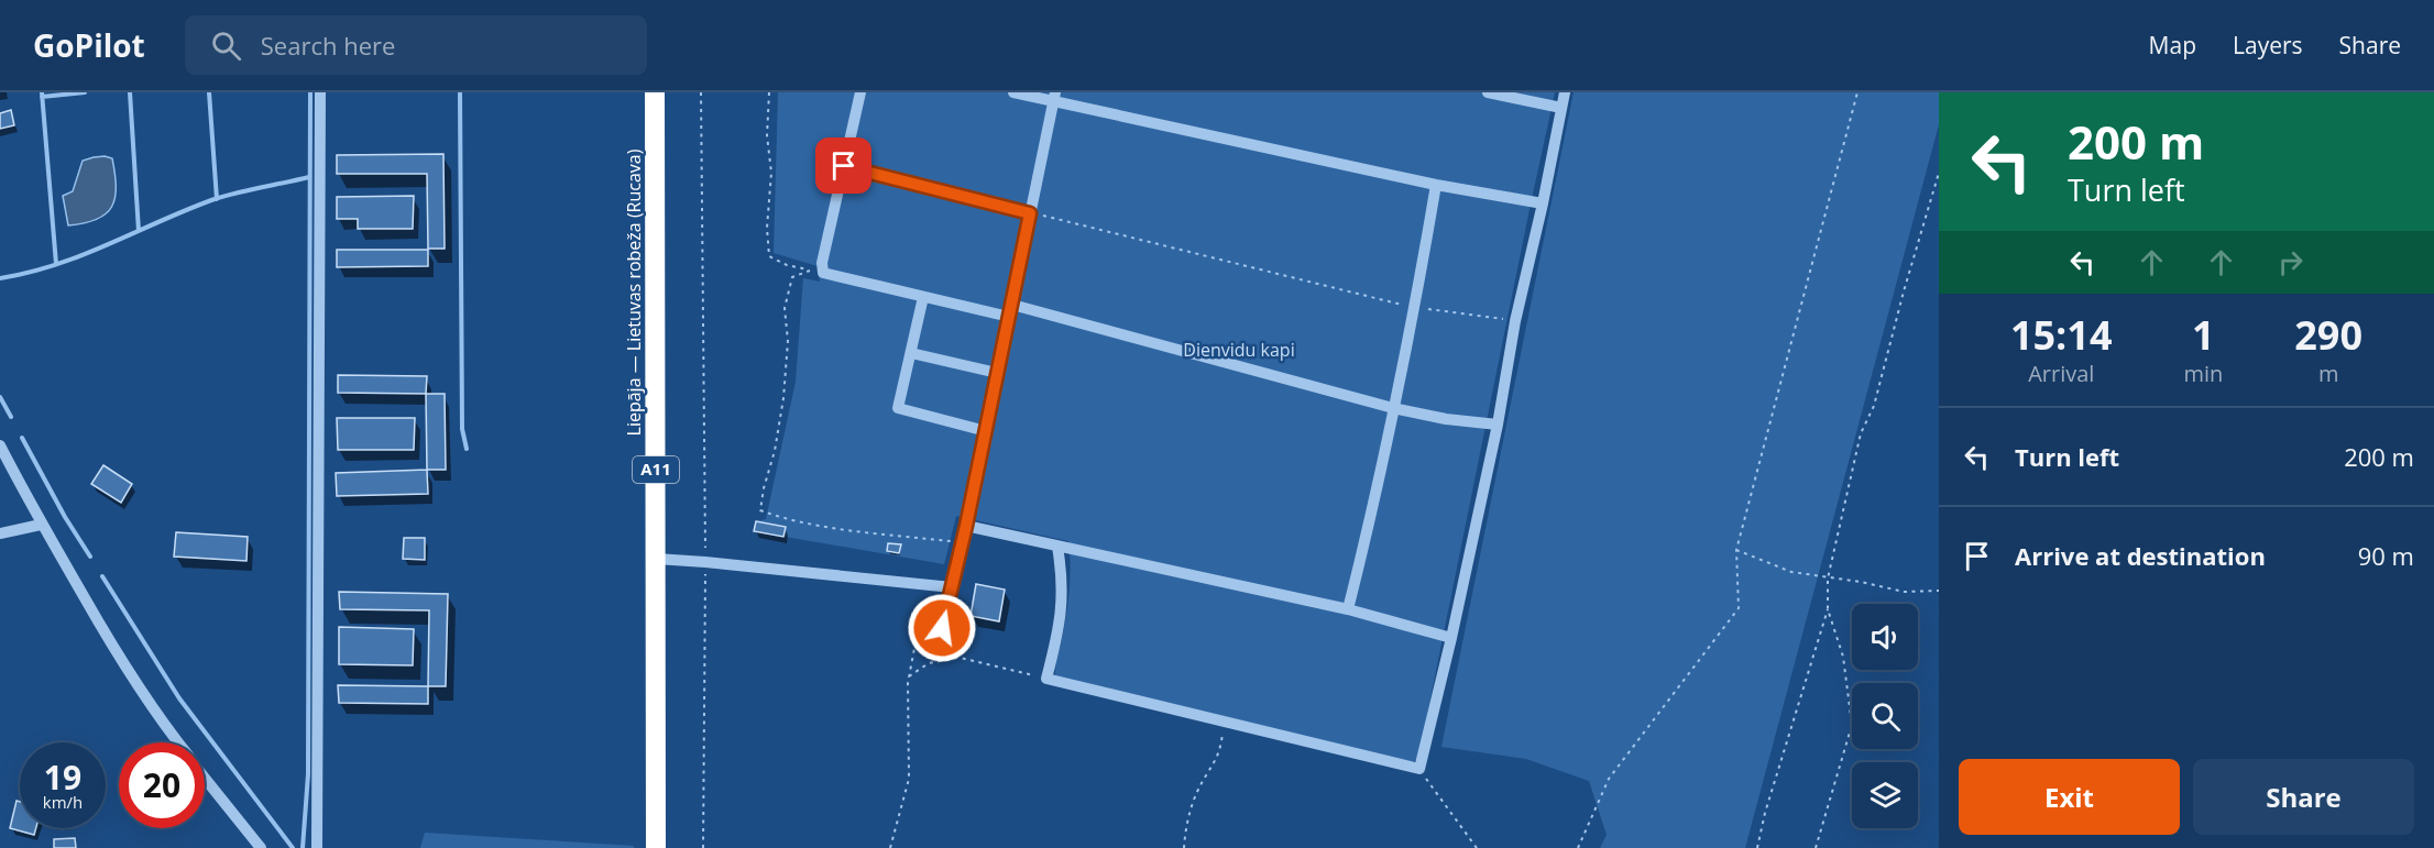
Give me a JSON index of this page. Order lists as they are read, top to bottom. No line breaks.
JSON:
{"streets":{"highway":["Liepāja — Lietuvas robeža (Rucava)","A11"]},"parks":["Dienvidu kapi"],"page":{"header":"GoPilot","search":"Search here","nav":["Map","Layers","Share"],"turn":["200 m","Turn left"],"eta":["15:14","Arrival","1","min","290","m"],"list":[{"name":"Turn left","value":"200 m"},{"name":"Arrive at destination","value":"90 m"}],"speed":"19 km/h","limit":"20","buttons":["Exit","Share"]}}
